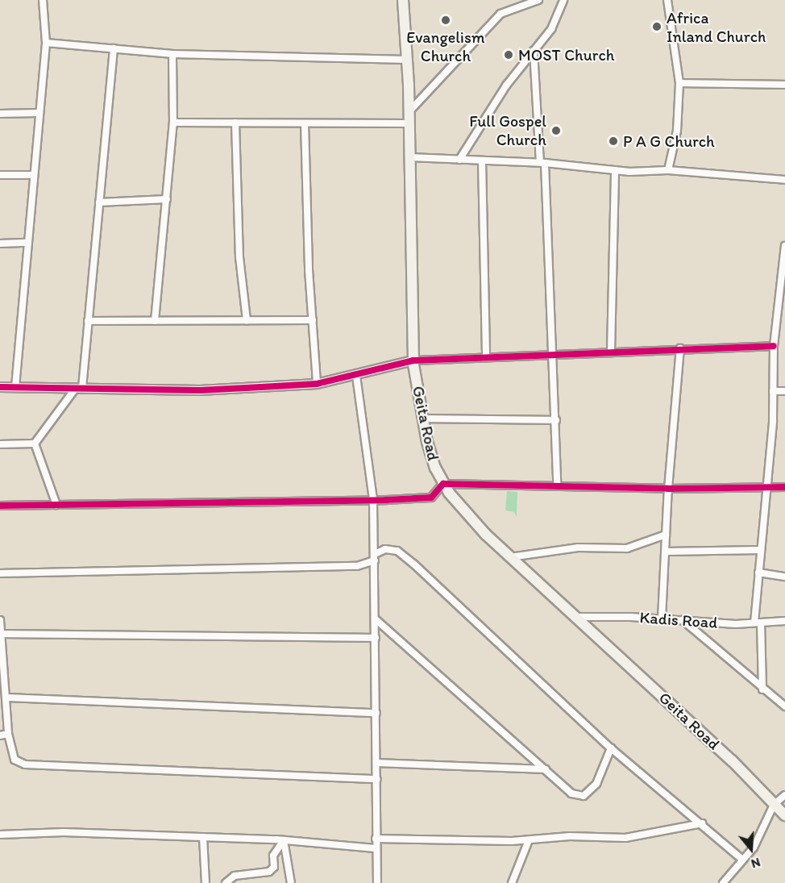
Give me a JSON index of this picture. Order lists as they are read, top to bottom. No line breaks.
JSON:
{"streets":{"main road":["Geita Road"],"street":["Kadis Road"]},"crossings":[["Geita Road","Kadis Road"]],"places":["Evangelism Church","Africa Inland Church","MOST Church","Full Gospel Church","P A G Church"],"north":"bottom"}
